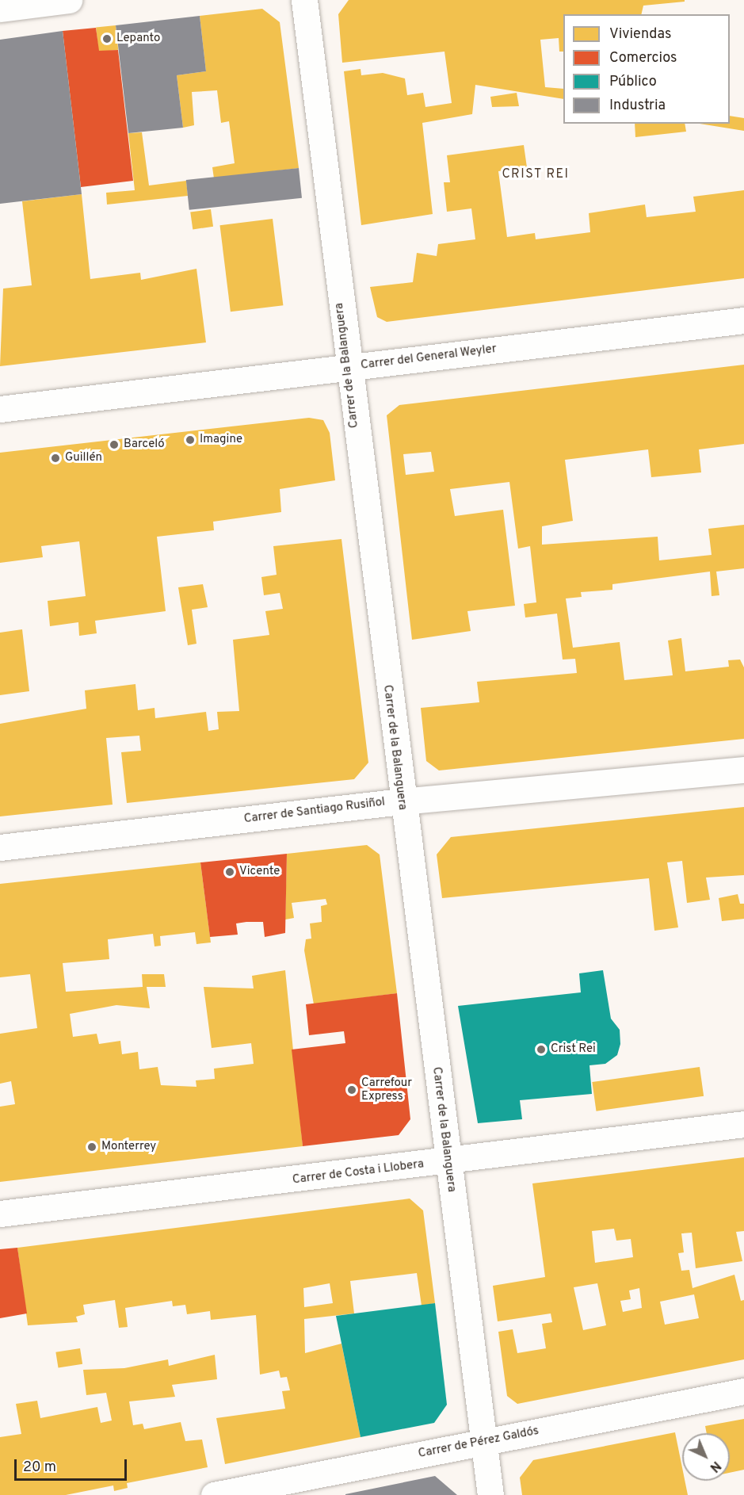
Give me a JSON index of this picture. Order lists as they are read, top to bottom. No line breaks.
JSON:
{"streets":{"street":["Carrer del General Weyler","Carrer de la Balanguera","Carrer de Santiago Rusiñol","Carrer de Costa i Llobera","Carrer de Pérez Galdós"]},"crossings":[["Carrer del General Weyler","Carrer de la Balanguera"],["Carrer de la Balanguera","Carrer de Santiago Rusiñol"],["Carrer de la Balanguera","Carrer de Costa i Llobera"],["Carrer de la Balanguera","Carrer de Pérez Galdós"]],"districts":["CRIST REI"],"places":["Lepanto","Imagine","Barceló","Guillén","Vicente","Crist Rei","Carrefour Express","Monterrey"],"legend":["Viviendas","Comercios","Público","Industria"],"scale_bar":"20 m","north":"bottom right"}
